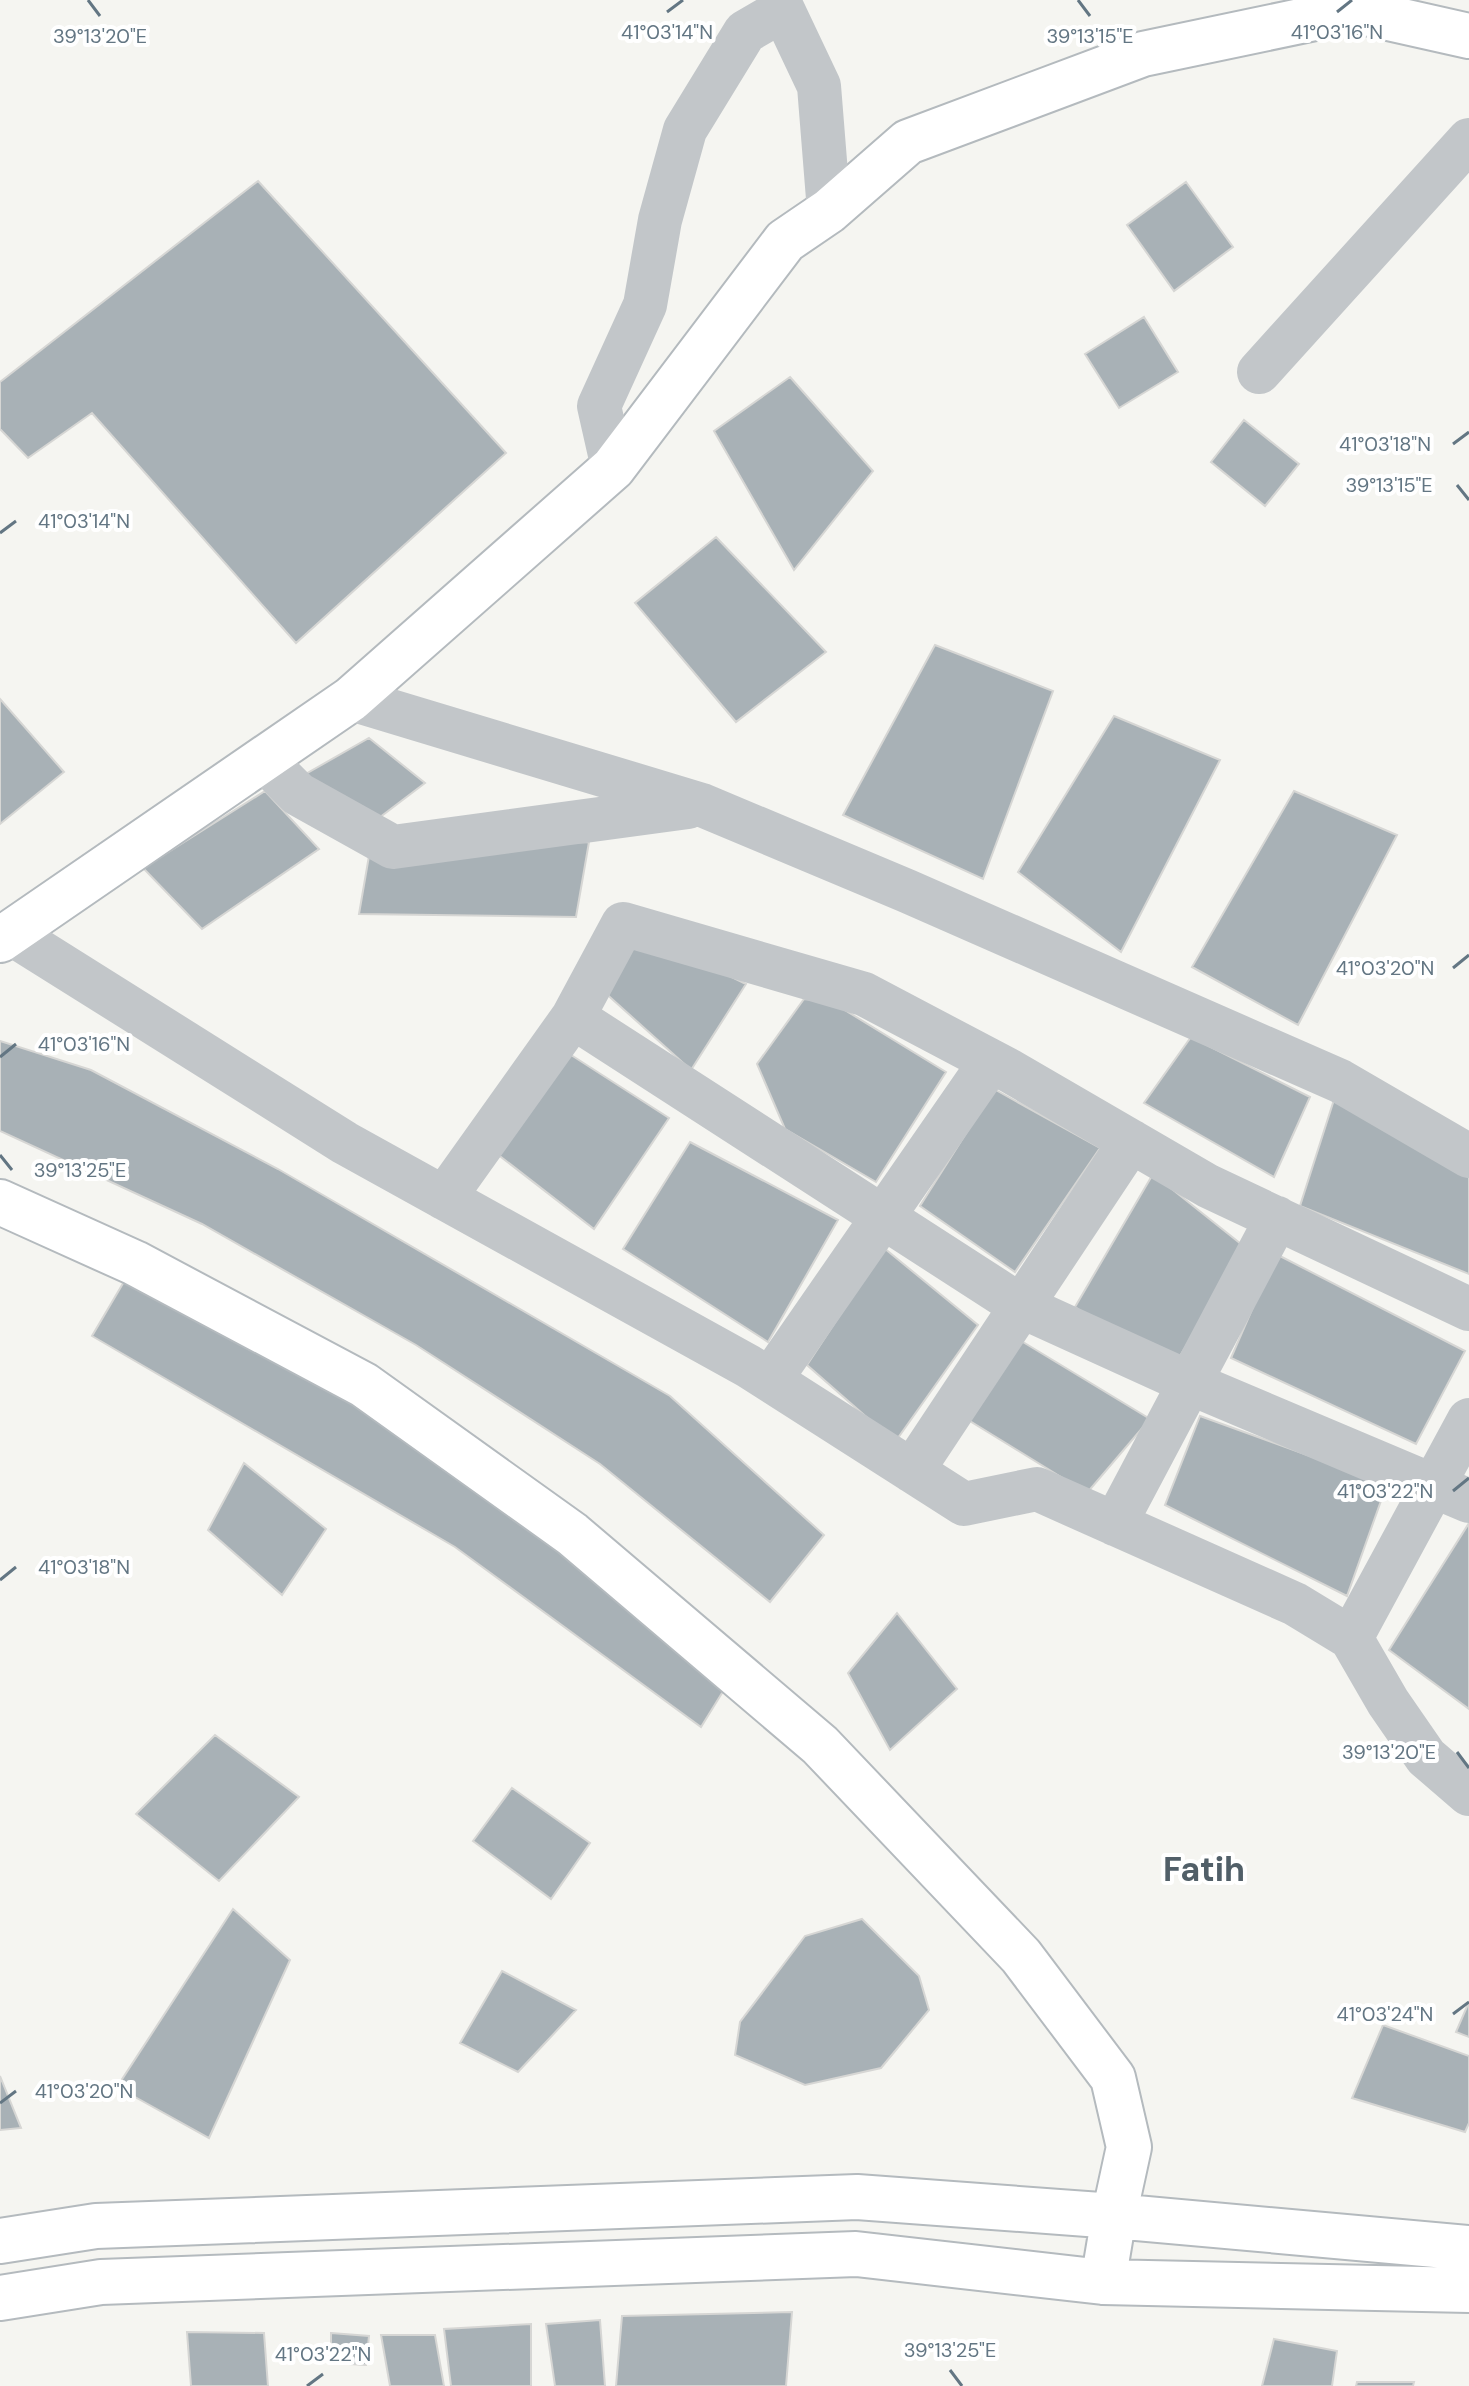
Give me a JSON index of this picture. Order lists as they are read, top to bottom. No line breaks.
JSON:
{"districts":["Fatih"],"coordinates":["41°03'14\"N","41°03'16\"N","39°13'20\"E","39°13'15\"E","41°03'18\"N","41°03'20\"N","39°13'25\"E","41°03'22\"N","41°03'24\"N"]}
